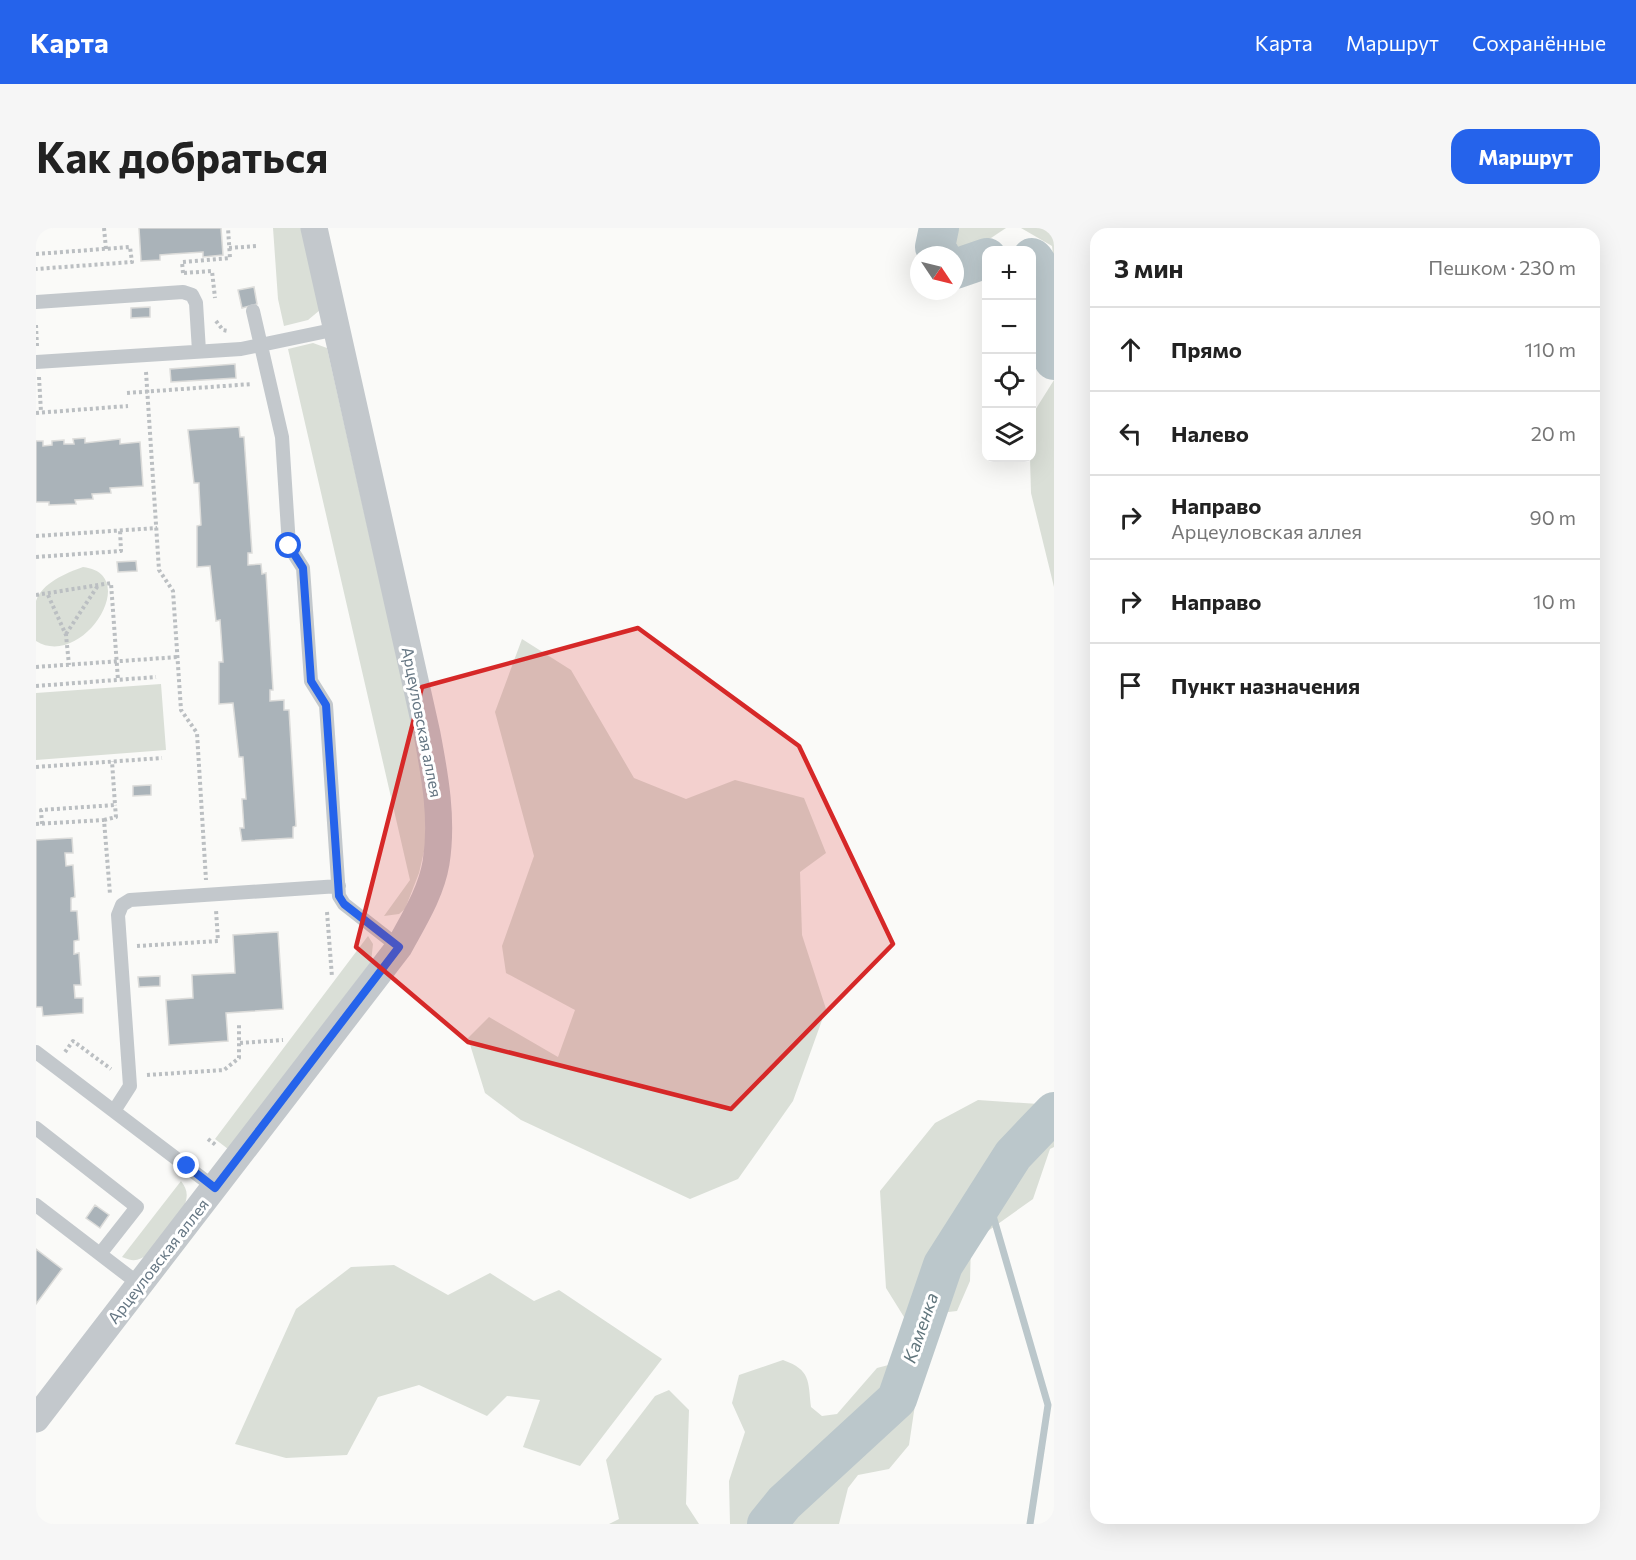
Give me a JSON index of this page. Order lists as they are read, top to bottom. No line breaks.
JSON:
{"streets":{"street":["Арцеуловская аллея"]},"water":["Каменка"],"north":"bottom right","page":{"header":"Карта","nav":["Карта","Маршрут","Сохранённые"],"buttons":"Маршрут","title":"Как добраться","heading":["3 мин","Пешком · 230 m"],"map_buttons":["+","−"],"list":[["Прямо","110 m"],["Налево","20 m"],["Направо","Арцеуловская аллея","90 m"],["Направо","10 m"],"Пункт назначения"]}}
